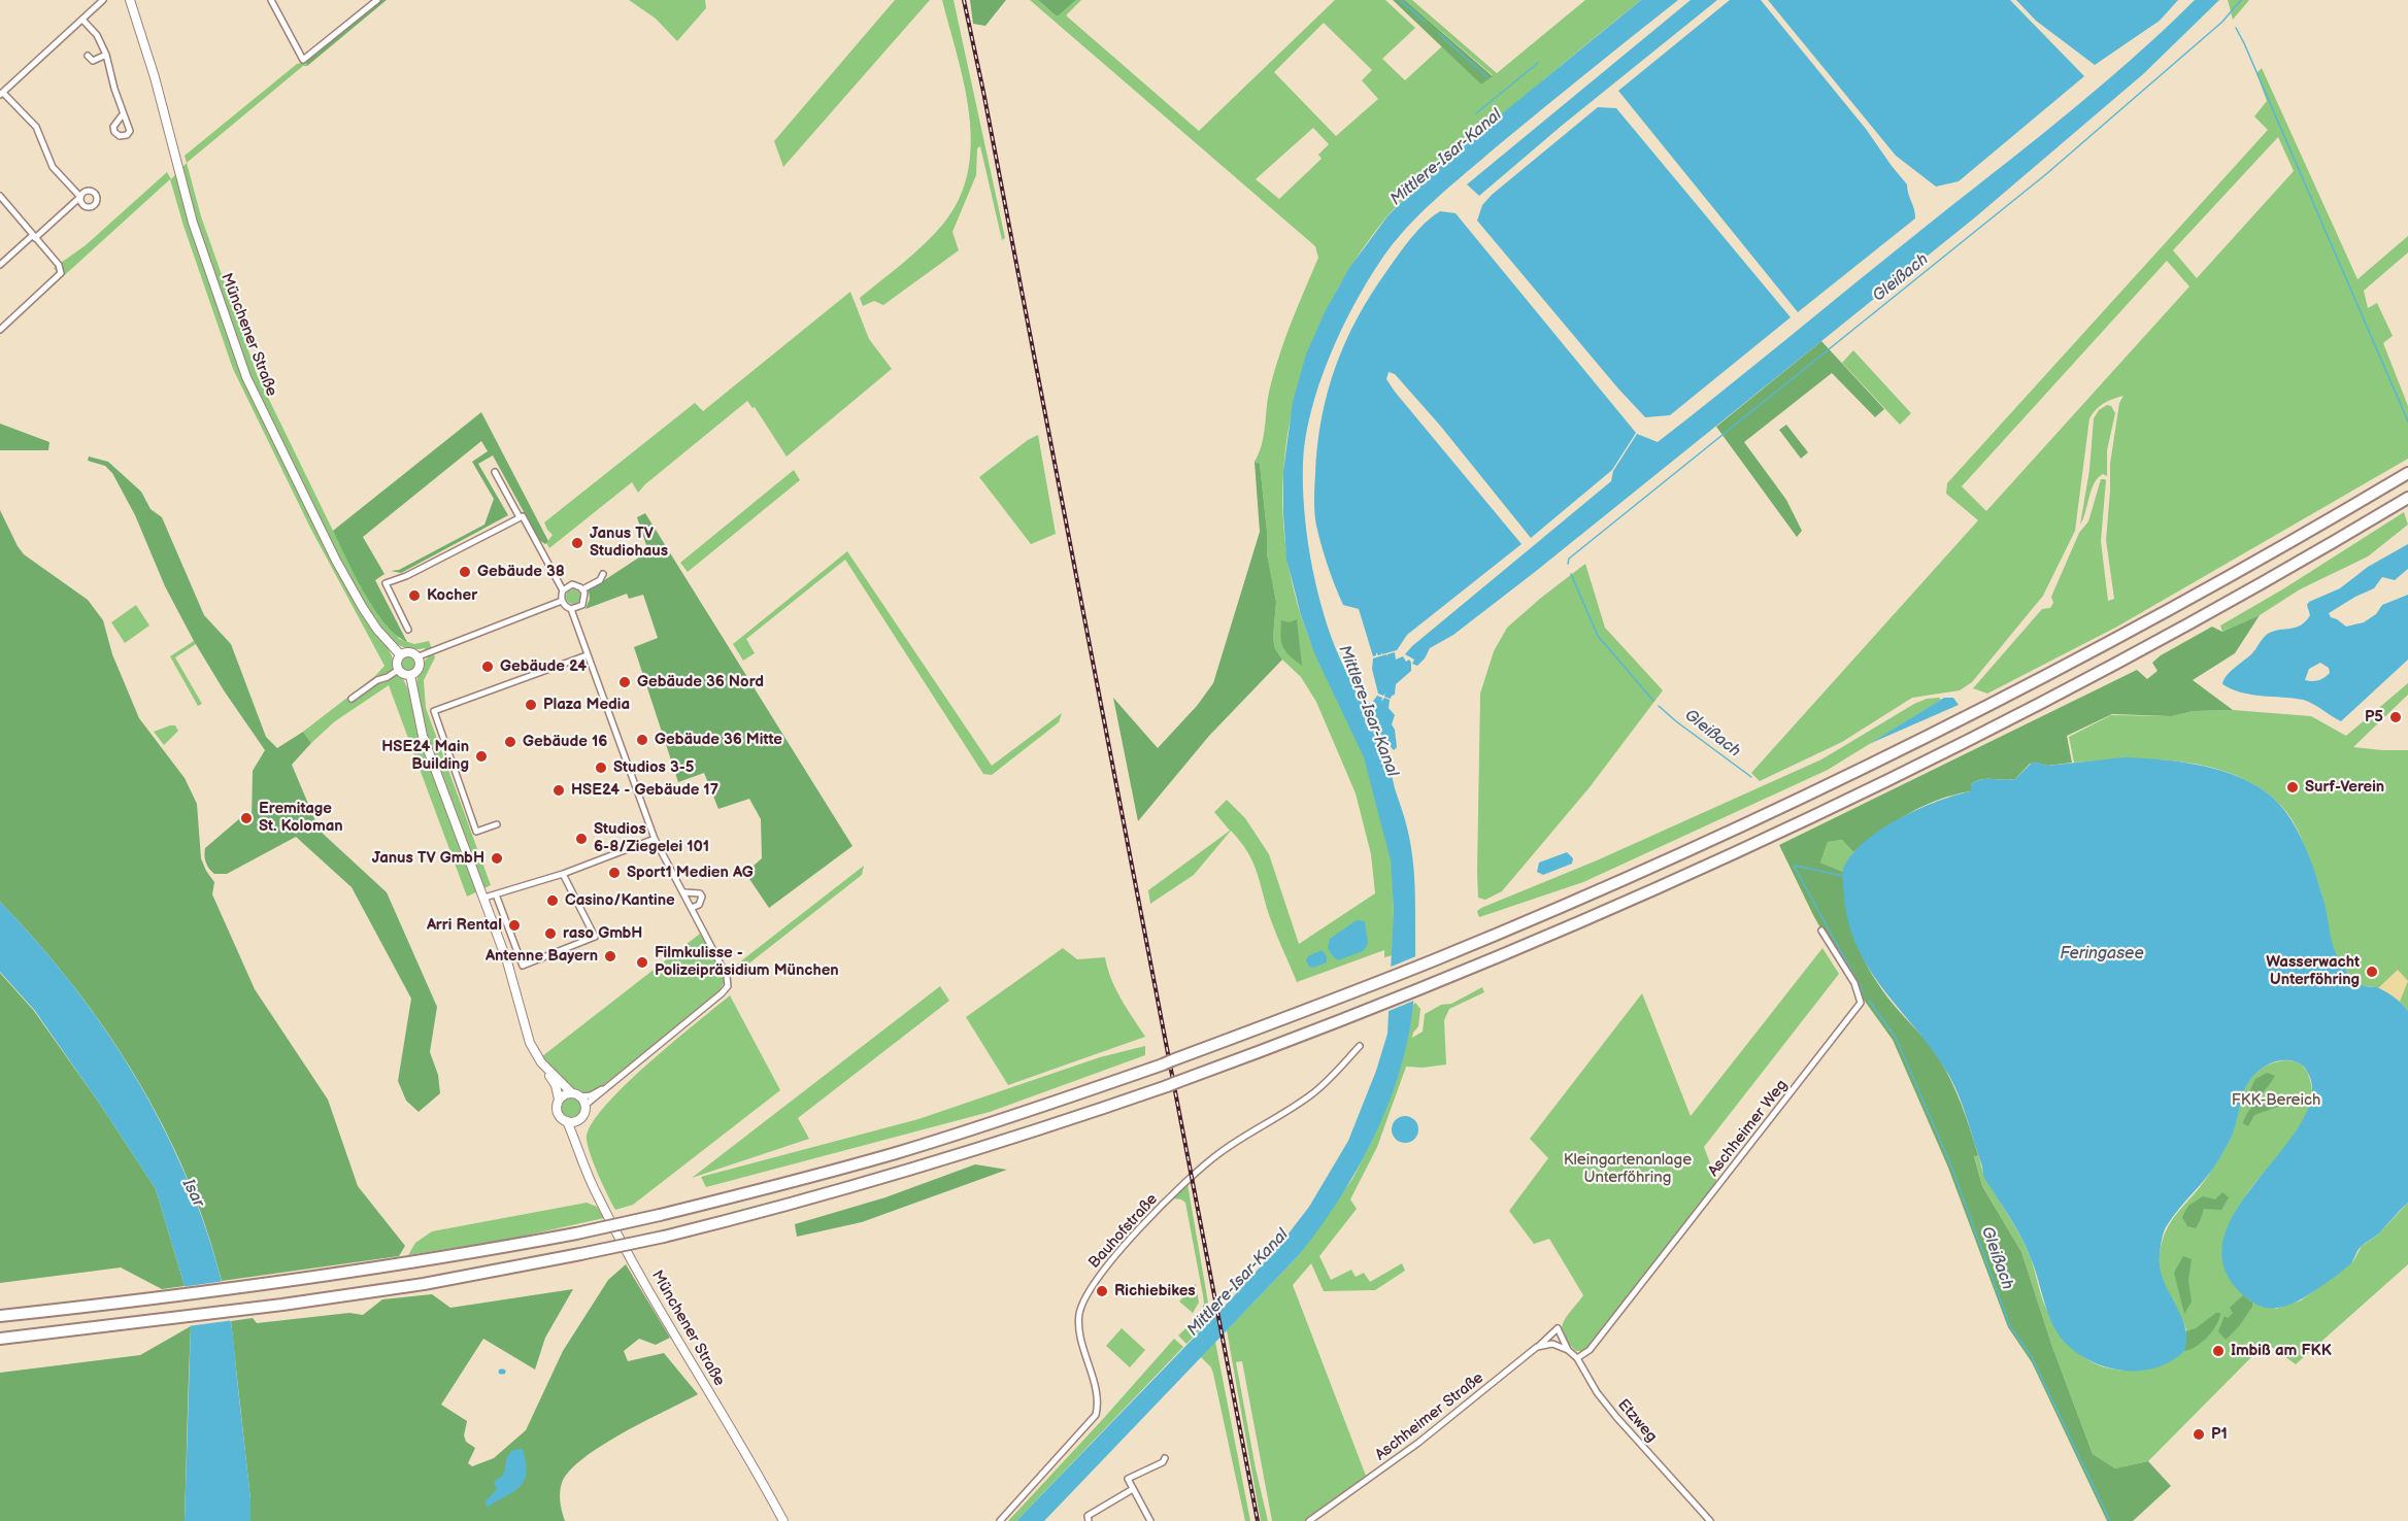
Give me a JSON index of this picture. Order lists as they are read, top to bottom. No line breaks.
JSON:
{"streets":{"main road":["Münchener Straße"],"street":["Aschheimer Weg","Bauhofstraße","Aschheimer Straße","Etzweg"]},"crossings":[["Aschheimer Weg","Etzweg"],["Aschheimer Straße","Etzweg"]],"water":["Mittlere-Isar-Kanal","Gleißach","Feringasee","Isar"],"parks":["FKK-Bereich","Kleingartenanlage Unterföhring"],"places":["Janus TV Studiohaus","Gebäude 38","Kocher","Gebäude 24","Gebäude 36 Nord","Plaza Media","P5","Gebäude 36 Mitte","Gebäude 16","HSE24 Main Building","Studios 3-5","Surf-Verein","HSE24 - Gebäude 17","Eremitage St. Koloman","Studios 6-8/Ziegelei 101","Janus TV GmbH","Sport1 Medien AG","Casino/Kantine","Arri Rental","raso GmbH","Antenne Bayern","Filmkulisse - Polizeipräsidium München","Wasserwacht Unterföhring","Richiebikes","Imbiß am FKK","P1"]}
